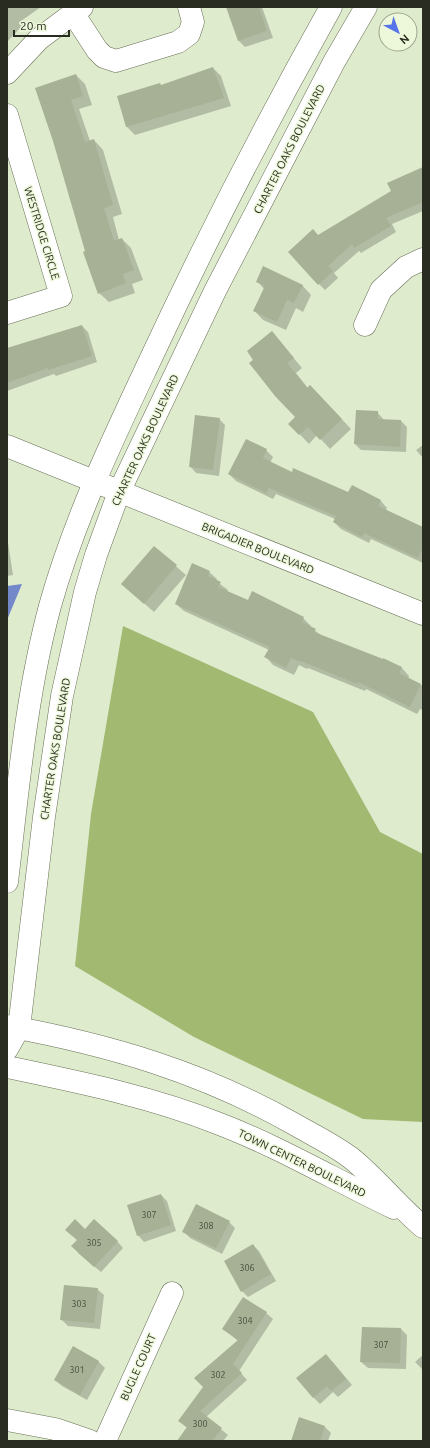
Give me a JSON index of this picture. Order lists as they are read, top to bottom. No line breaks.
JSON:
{"streets":{"street":["CHARTER OAKS BOULEVARD","WESTRIDGE CIRCLE","BRIGADIER BOULEVARD","TOWN CENTER BOULEVARD","BUGLE COURT"]},"crossings":[["CHARTER OAKS BOULEVARD","BRIGADIER BOULEVARD"],["CHARTER OAKS BOULEVARD","TOWN CENTER BOULEVARD"]],"house_numbers":["307","308","305","306","303","304","307","301","302","300"],"scale_bar":"20 m","north":"bottom right"}
